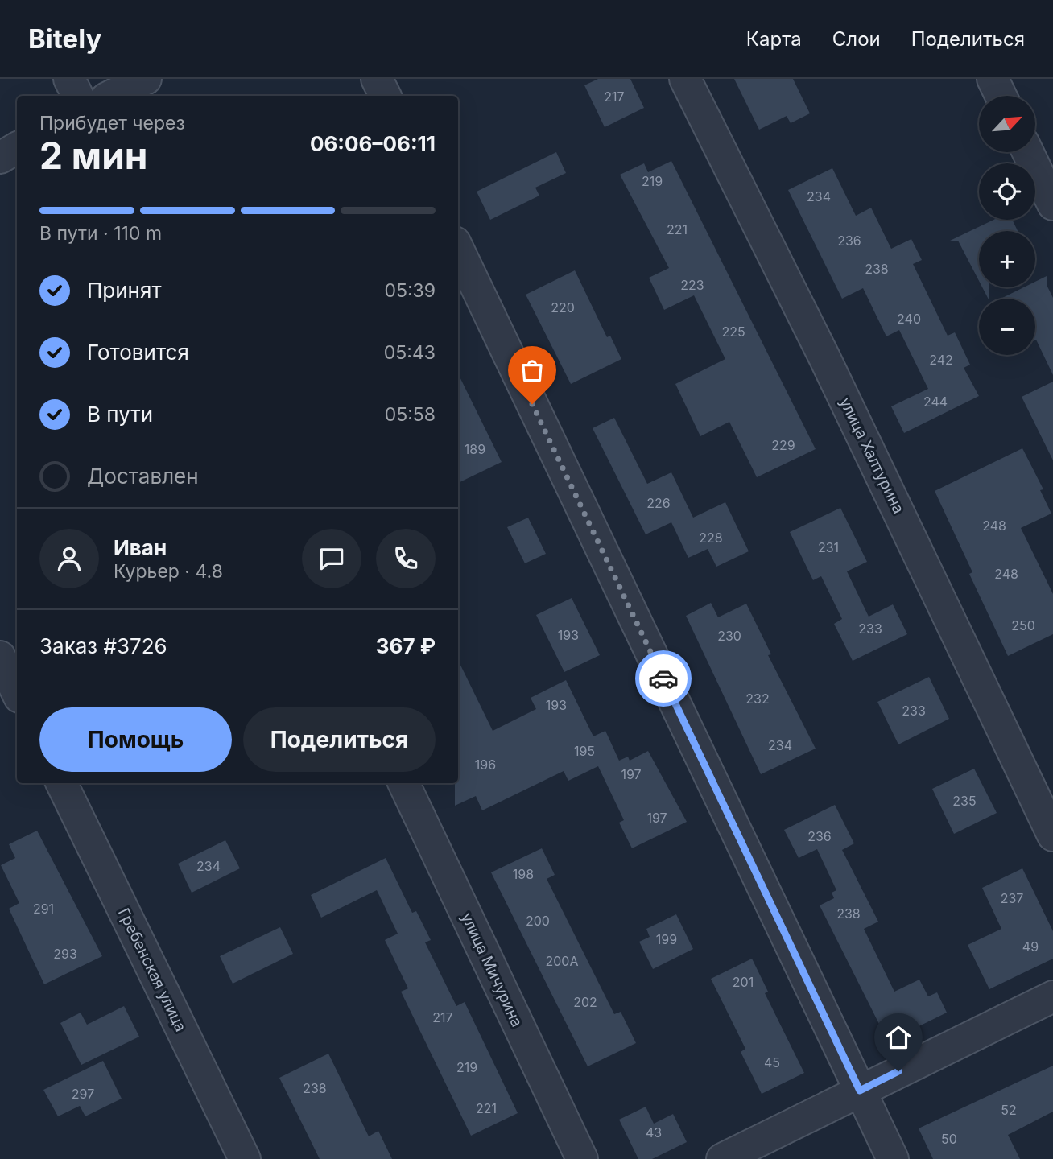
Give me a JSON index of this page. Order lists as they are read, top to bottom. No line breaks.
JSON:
{"streets":{"street":["улица Халтурина","Гребенская улица","улица Мичурина"]},"house_numbers":["217","219","234","221","236","238","223","220","240","225","242","244","229","189","226","248","228","231","248","250","233","193","230","232","193","233","234","195","196","197","235","197","236","234","198","237","291","238","200","199","49","293","200А","201","202","217","45","219","238","297","221","52","43","50"],"north":"top right","page":{"header":"Bitely","nav":["Карта","Слои","Поделиться"],"map_buttons":["+","−"],"heading":["2 мин","Прибудет через","06:06–06:11"],"panel":["Иван","Курьер · 4.8","Заказ #3726","367 ₽"],"bar":"В пути · 110 m","list":[["Принят","05:39"],["Готовится","05:43"],["В пути","05:58"],"Доставлен"],"buttons":["Помощь","Поделиться"]}}
